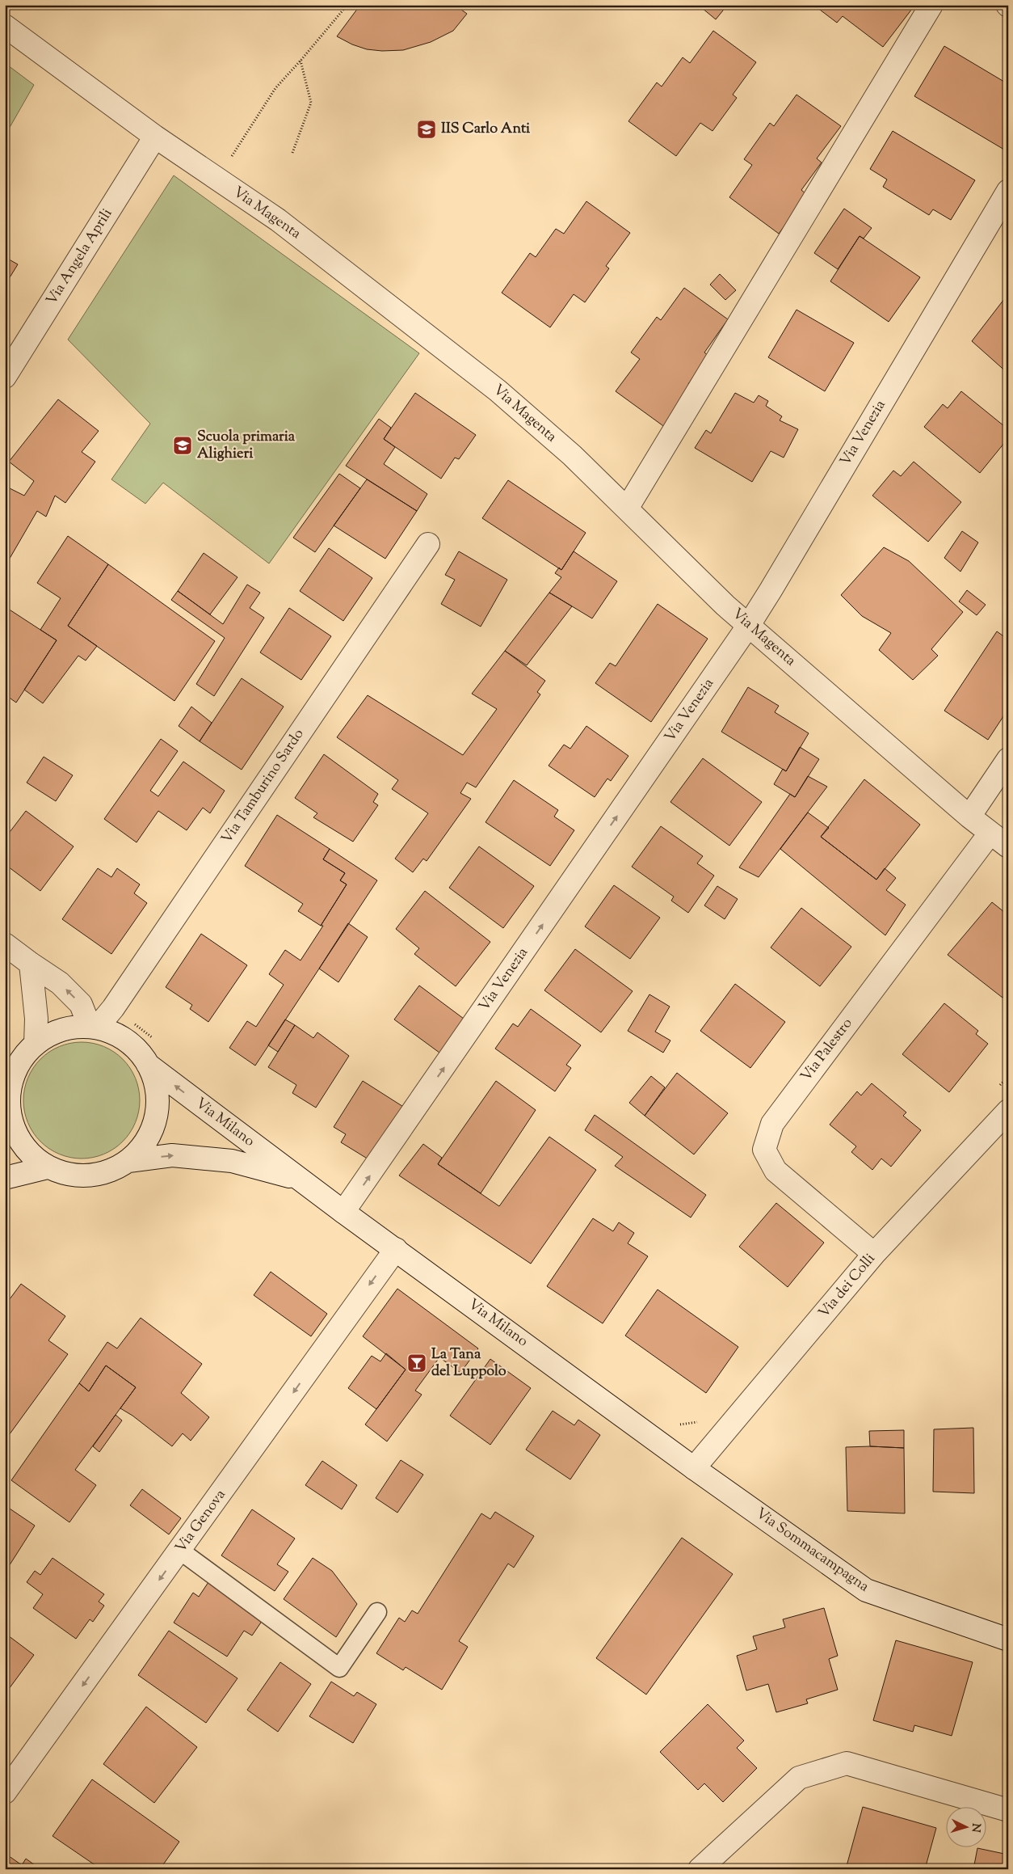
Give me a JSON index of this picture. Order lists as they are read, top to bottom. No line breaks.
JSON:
{"streets":{"street":["Via Magenta","Via Angela Aprili","Via Venezia","Via Tamburino Sardo","Via Palestro","Via Milano","Via dei Colli","Via Genova","Via Sommacampagna"]},"crossings":[["Via Magenta","Via Angela Aprili"],["Via Magenta","Via Venezia"],["Via Magenta","Via Palestro"],["Via Venezia","Via Milano"],["Via Palestro","Via dei Colli"],["Via Milano","Via dei Colli"],["Via Milano","Via Genova"],["Via Milano","Via Sommacampagna"],["Via dei Colli","Via Sommacampagna"]],"one_way":["Via Venezia","Via Genova"],"places":{"school or university":["IIS Carlo Anti","Scuola primaria Alighieri"],"bar":["La Tana del Luppolo"]},"north":"right"}
